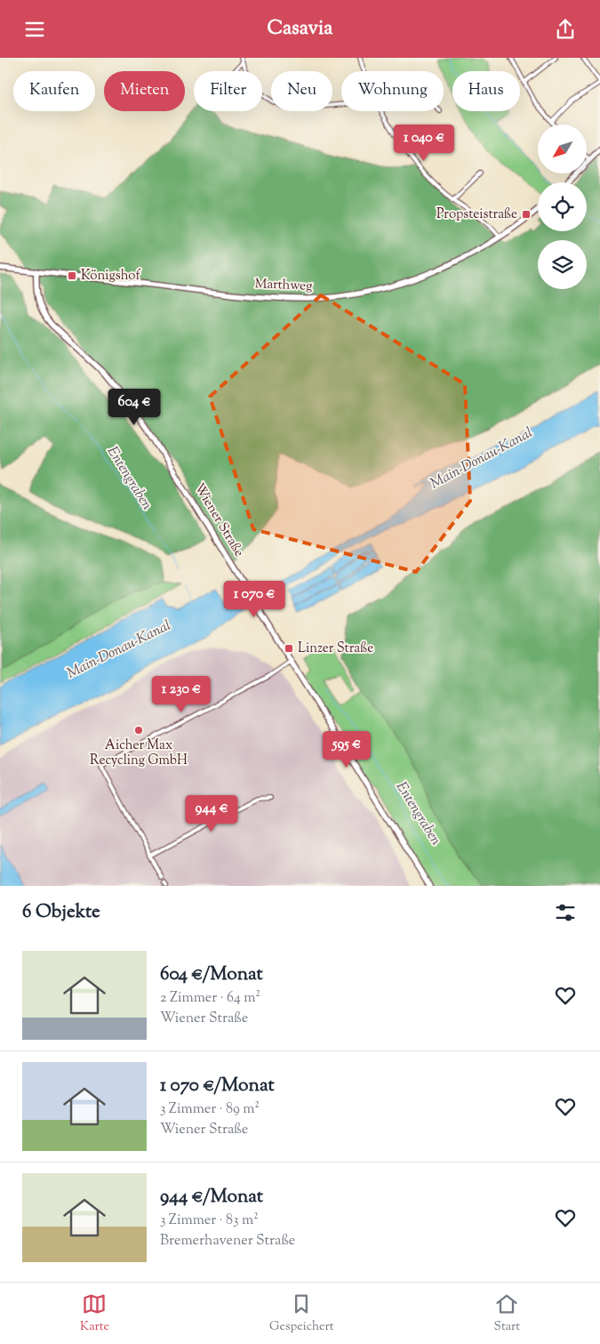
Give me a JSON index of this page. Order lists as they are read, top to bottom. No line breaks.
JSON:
{"streets":{"main road":["Marthweg","Wiener Straße"]},"crossings":[["Marthweg","Wiener Straße"]],"water":["Main-Donau-Kanal","Entengraben"],"places":{"transit":["Propsteistraße","Königshof","Linzer Straße"],"other":["Aicher Max Recycling GmbH"]},"north":"bottom left","page":{"header":"Casavia","chip":["Kaufen","Mieten","Filter","Neu","Wohnung","Haus"],"price":["1 040 €","604 €","1 070 €","1 230 €","595 €","944 €"],"heading":"6 Objekte","list":[{"name":"604 €/Monat","note":"2 Zimmer · 64 m² · Wiener Straße"},{"name":"1 070 €/Monat","note":"3 Zimmer · 89 m² · Wiener Straße"},{"name":"944 €/Monat","note":"3 Zimmer · 83 m² · Bremerhavener Straße"}],"tabs":["Karte","Gespeichert","Start"]}}
